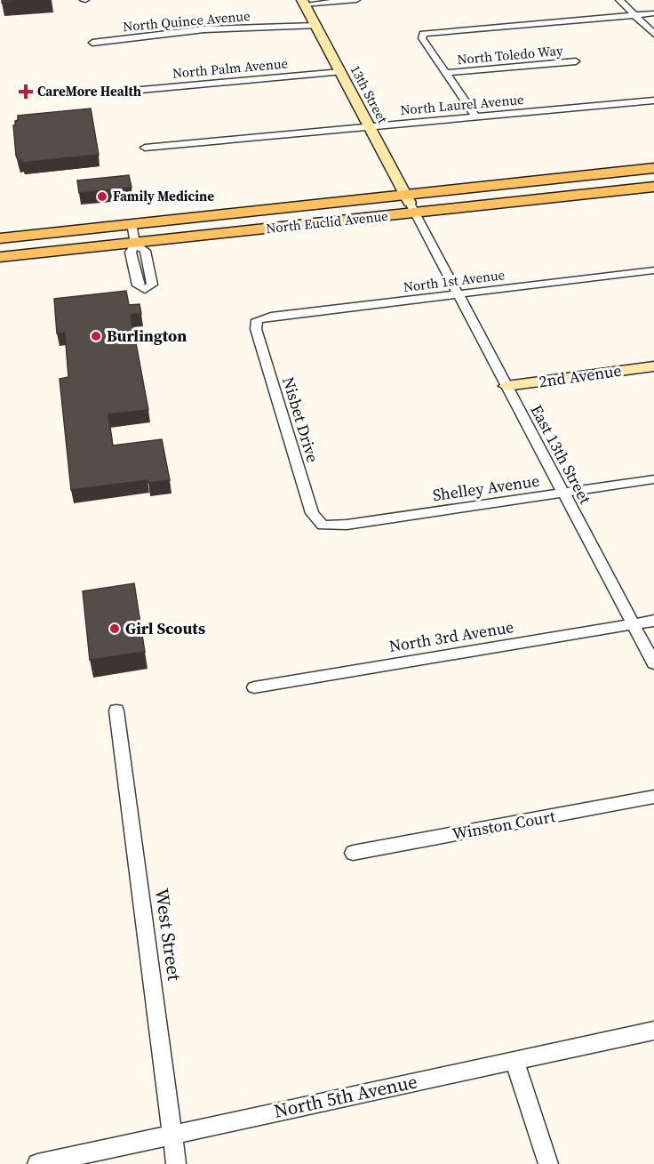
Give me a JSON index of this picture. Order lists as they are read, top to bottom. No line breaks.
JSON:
{"streets":{"main road":["North Euclid Avenue"],"street":["North Quince Avenue","North Toledo Way","North Palm Avenue","13th Street","North Laurel Avenue","North 1st Avenue","2nd Avenue","Nisbet Drive","East 13th Street","Shelley Avenue","North 3rd Avenue","Winston Court","West Street","North 5th Avenue"]},"crossings":[["North Quince Avenue","13th Street"],["North Palm Avenue","13th Street"],["13th Street","North Laurel Avenue"],["13th Street","North Euclid Avenue"],["13th Street","East 13th Street"],["North Euclid Avenue","East 13th Street"],["North 1st Avenue","Nisbet Drive"],["North 1st Avenue","East 13th Street"],["2nd Avenue","East 13th Street"],["Nisbet Drive","Shelley Avenue"],["East 13th Street","Shelley Avenue"],["East 13th Street","North 3rd Avenue"],["West Street","North 5th Avenue"]],"places":{"health":["CareMore Health"],"other":["Family Medicine","Burlington","Girl Scouts"]}}
